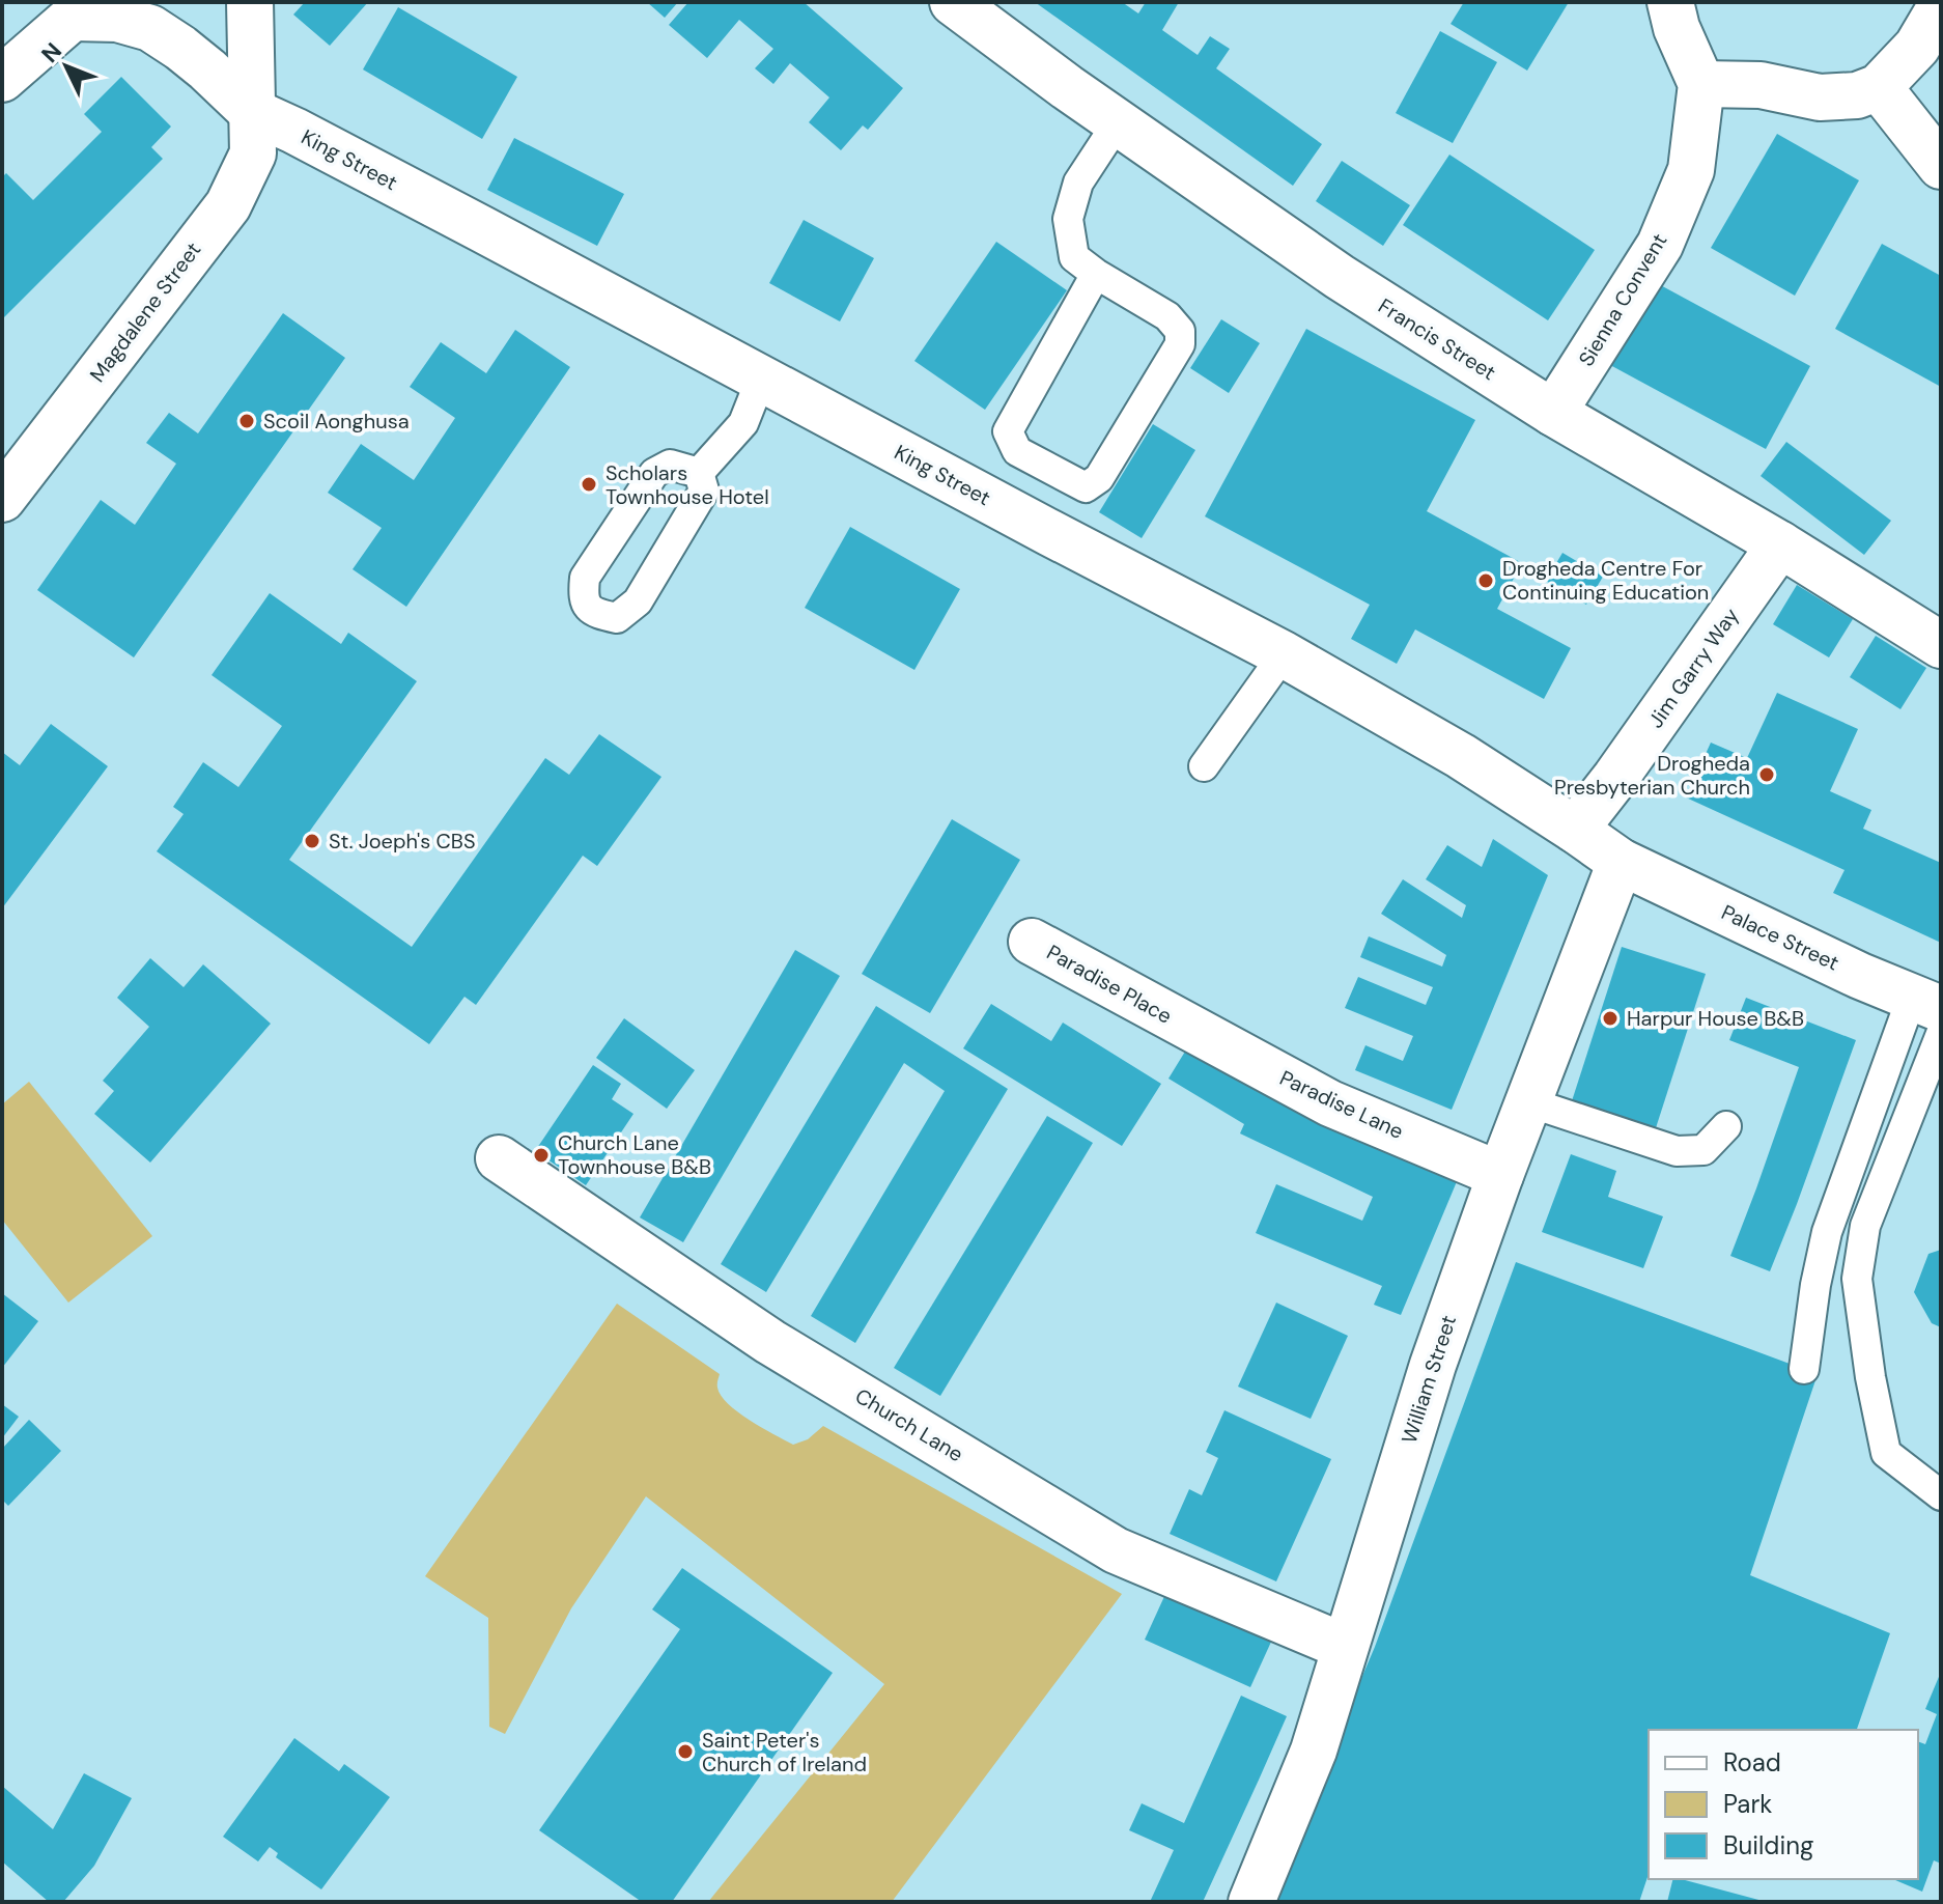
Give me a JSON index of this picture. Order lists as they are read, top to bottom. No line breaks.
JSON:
{"streets":{"street":["King Street","Sienna Convent","Magdalene Street","Francis Street","Jim Garry Way","Palace Street","Paradise Place","Paradise Lane","William Street","Church Lane"]},"crossings":[["King Street","Magdalene Street"],["King Street","Jim Garry Way"],["King Street","Palace Street"],["King Street","William Street"],["Sienna Convent","Francis Street"],["Francis Street","Jim Garry Way"],["Palace Street","William Street"],["Paradise Place","Paradise Lane"],["Paradise Lane","William Street"],["William Street","Church Lane"]],"places":["Scoil Aonghusa","Scholars Townhouse Hotel","Drogheda Centre For Continuing Education","Drogheda Presbyterian Church","St. Joeph's CBS","Harpur House B&B","Church Lane Townhouse B&B","Saint Peter's Church of Ireland"],"legend":["Road","Park","Building"],"north":"top left"}
